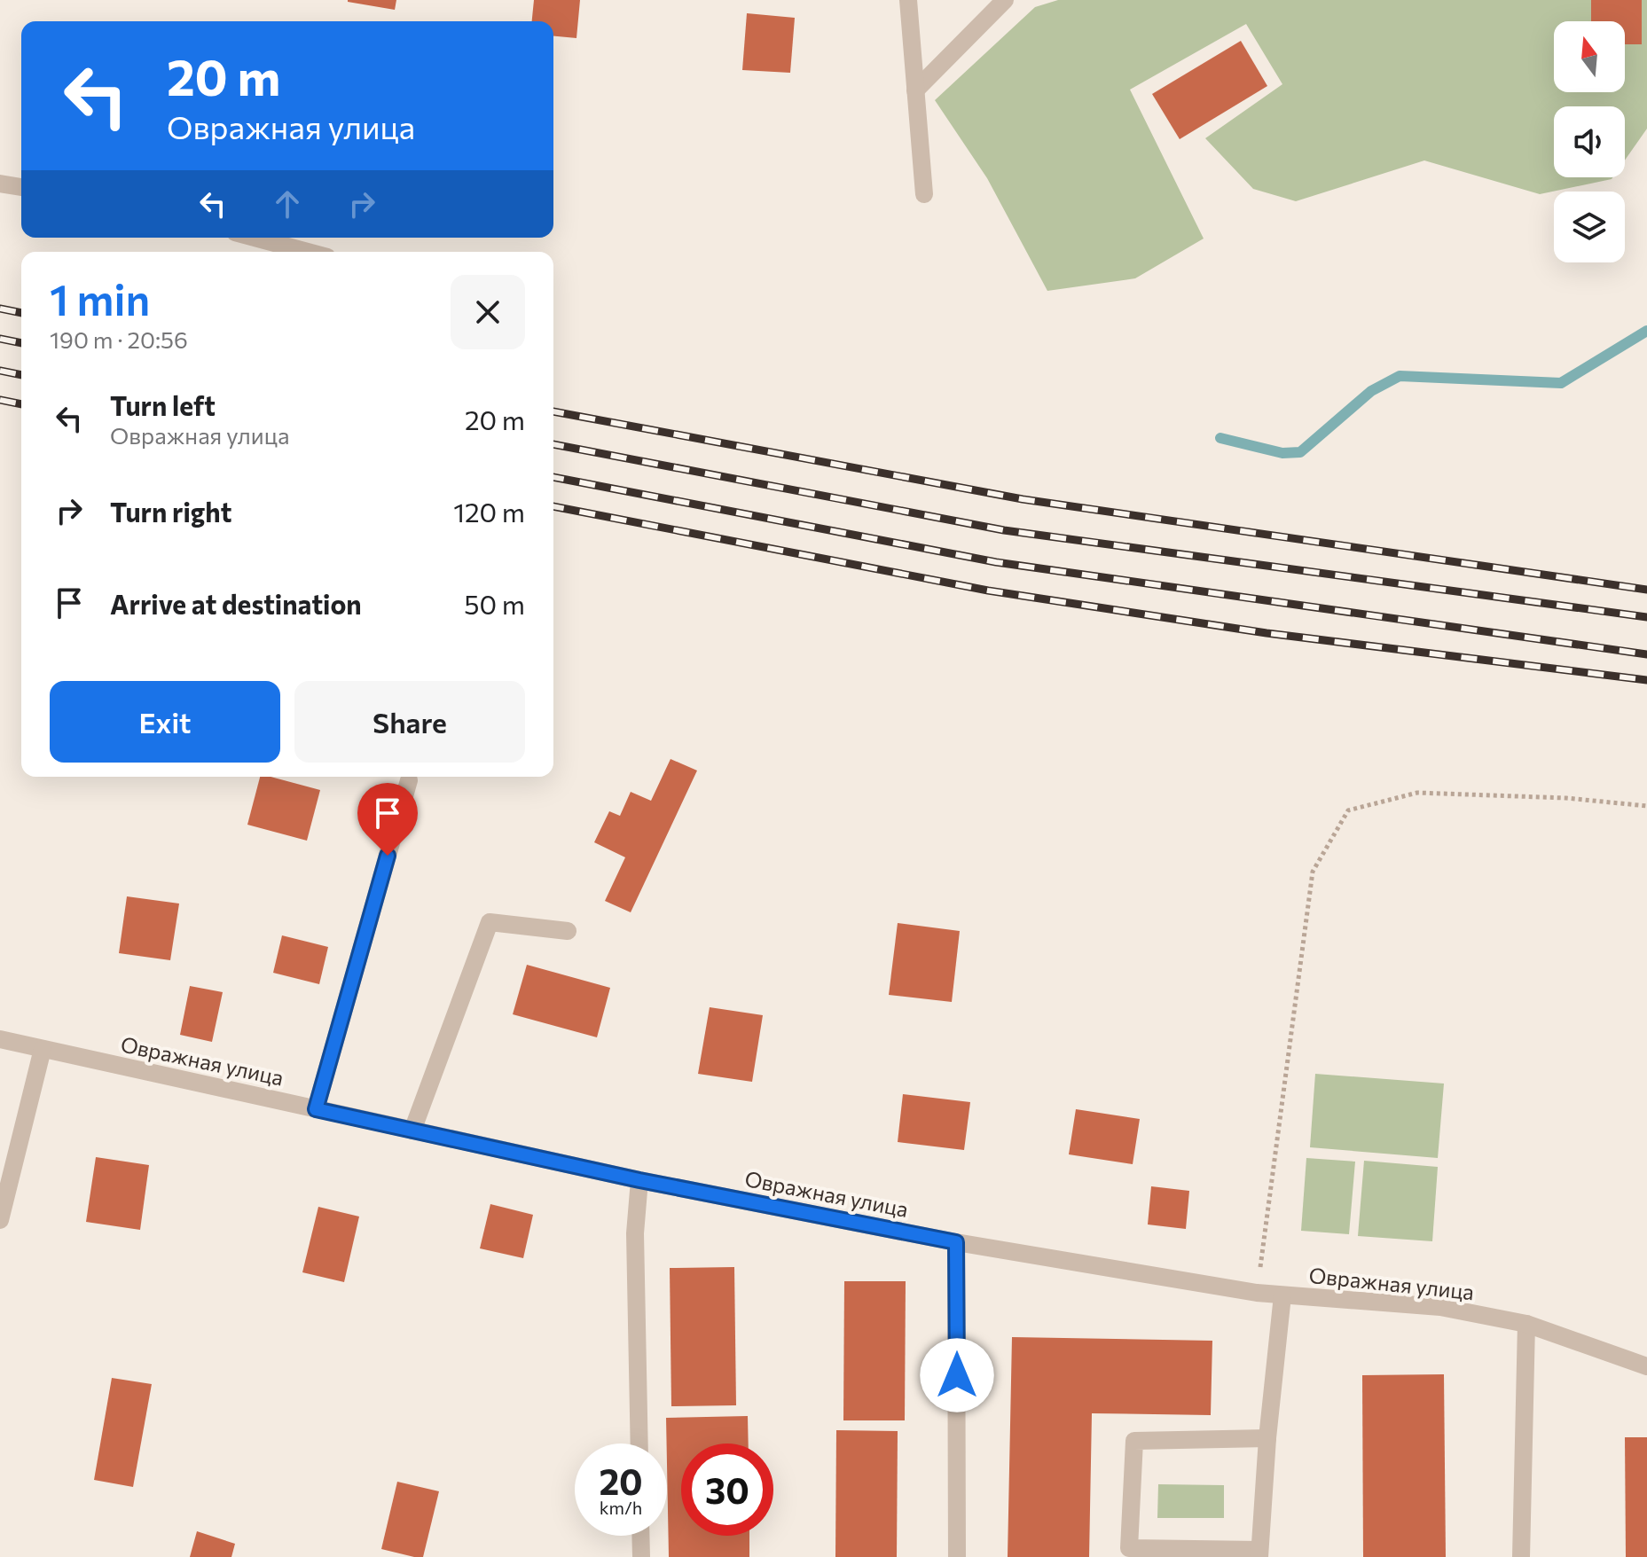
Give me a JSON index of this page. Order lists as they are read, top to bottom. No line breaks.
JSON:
{"streets":{"street":["Овражная улица"]},"north":"top","page":{"turn":["20 m","Овражная улица"],"heading":["1 min","190 m · 20:56"],"list":[{"name":"Turn left","note":"Овражная улица","value":"20 m"},{"name":"Turn right","value":"120 m"},{"name":"Arrive at destination","value":"50 m"}],"buttons":["Exit","Share"],"speed":"20 km/h","limit":"30"}}
